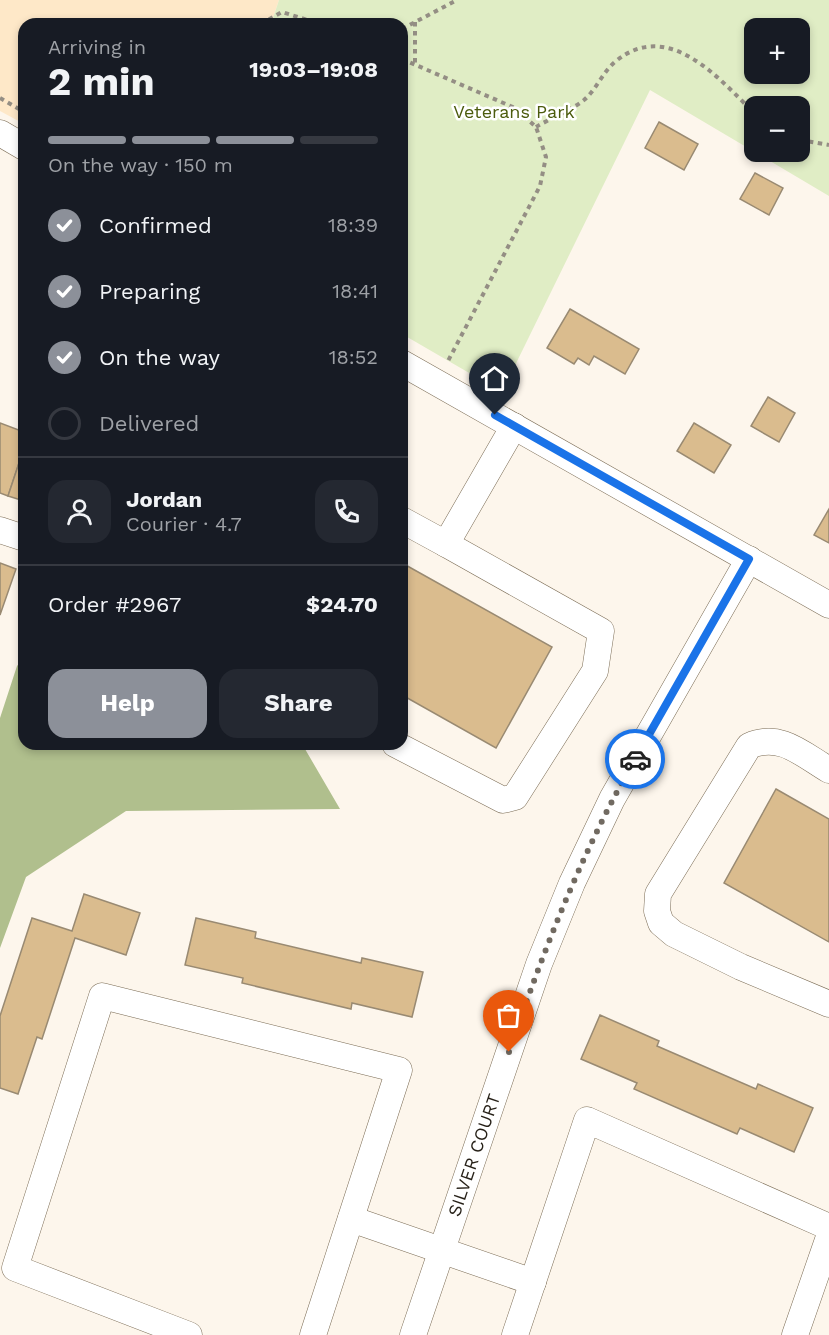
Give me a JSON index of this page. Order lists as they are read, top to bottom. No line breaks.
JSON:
{"streets":{"street":["SILVER COURT"]},"parks":["Veterans Park"],"page":{"map_buttons":["+","−"],"heading":["2 min","Arriving in","19:03–19:08"],"panel":["Jordan","Courier · 4.7","Order #2967","$24.70"],"bar":"On the way · 150 m","list":[["Confirmed","18:39"],["Preparing","18:41"],["On the way","18:52"],"Delivered"],"buttons":["Help","Share"]}}
